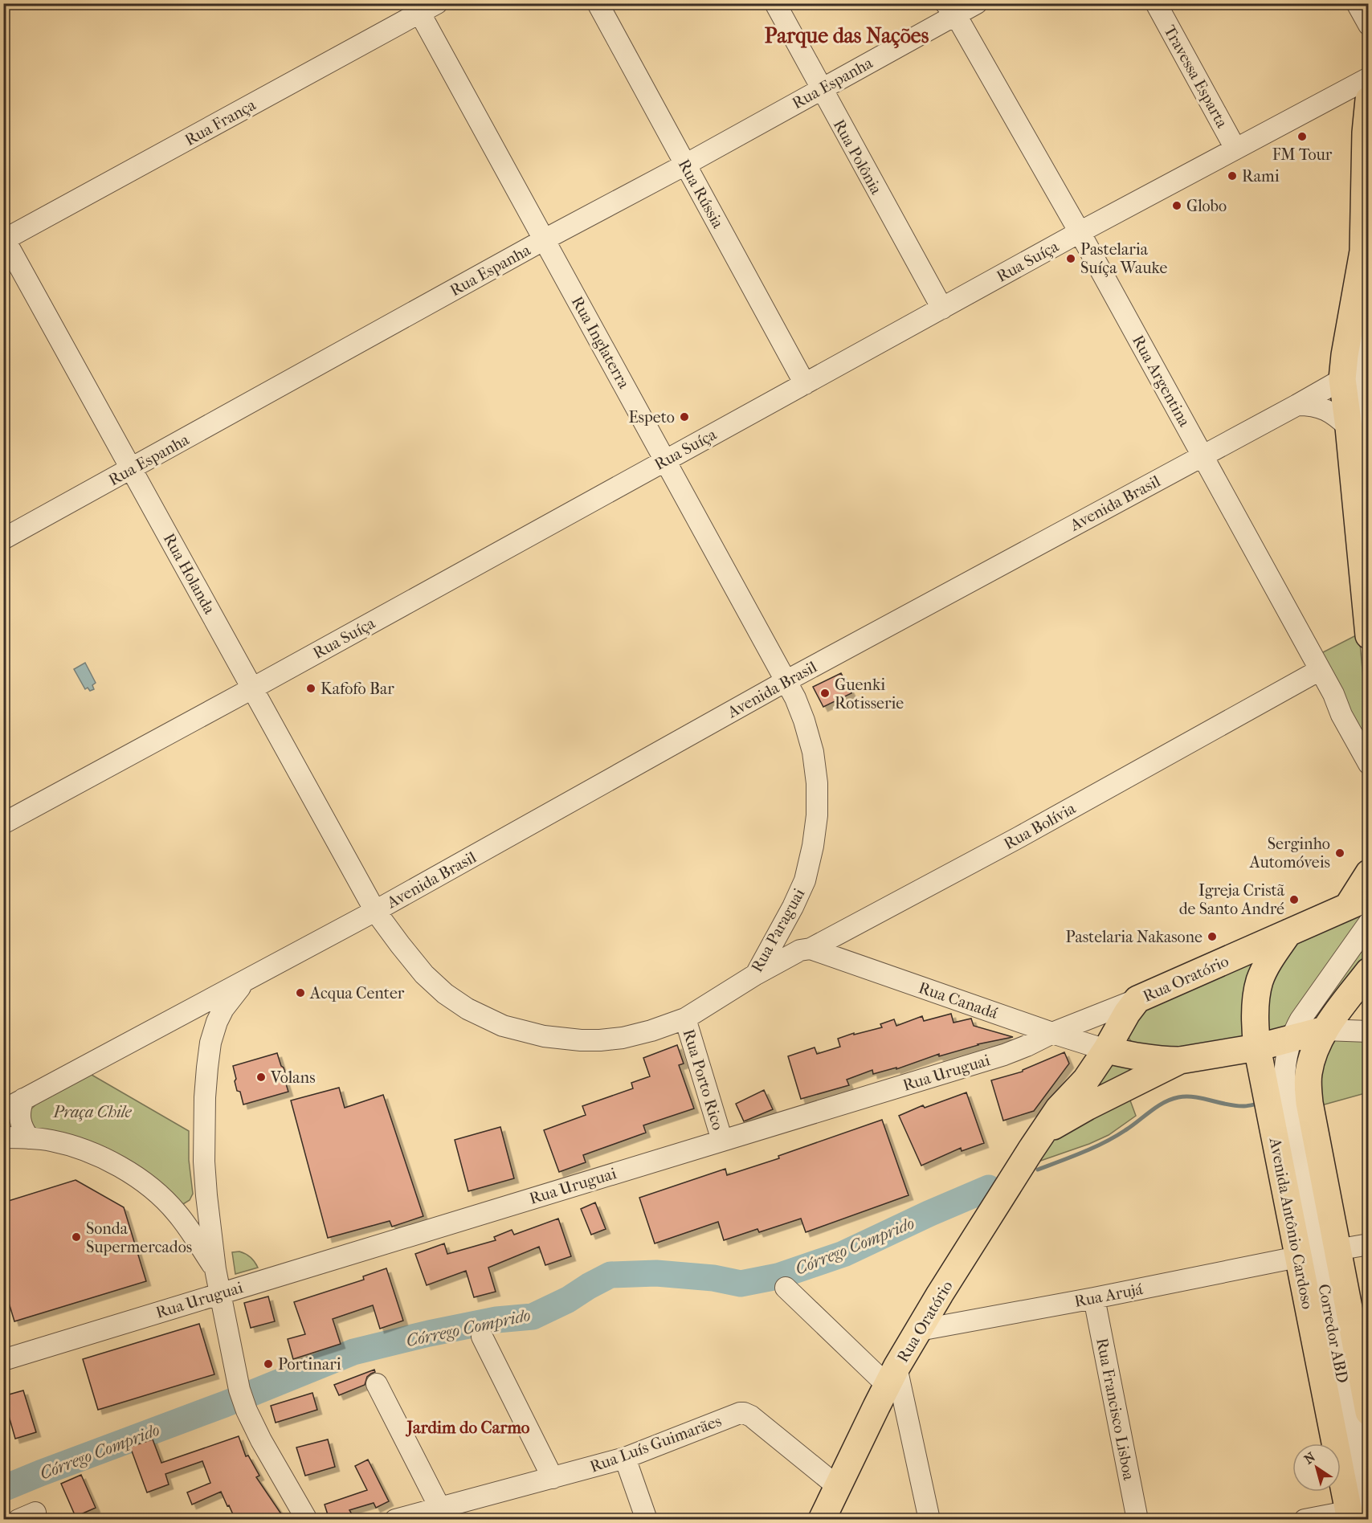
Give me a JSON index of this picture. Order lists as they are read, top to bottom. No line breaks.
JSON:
{"streets":{"main road":["Rua Oratório","Avenida Antônio Cardoso"],"street":["Travessa Esparta","Rua Espanha","Rua França","Rua Polônia","Rua Rússia","Rua Suíça","Rua Inglaterra","Rua Argentina","Avenida Brasil","Rua Holanda","Rua Bolívia","Rua Paraguai","Rua Canadá","Rua Uruguai","Rua Porto Rico","Rua Arujá","Corredor ABD","Rua Francisco Lisboa","Rua Luís Guimarães"]},"crossings":[["Travessa Esparta","Rua Suíça"],["Rua Espanha","Rua Polônia"],["Rua Espanha","Rua Rússia"],["Rua Espanha","Rua Inglaterra"],["Rua Espanha","Rua Argentina"],["Rua Espanha","Rua Holanda"],["Rua França","Rua Inglaterra"],["Rua França","Rua Holanda"],["Rua Polônia","Rua Suíça"],["Rua Rússia","Rua Suíça"],["Rua Suíça","Rua Inglaterra"],["Rua Suíça","Rua Argentina"],["Rua Suíça","Rua Holanda"],["Rua Inglaterra","Avenida Brasil"],["Rua Inglaterra","Rua Paraguai"],["Rua Argentina","Avenida Brasil"],["Rua Argentina","Rua Bolívia"],["Avenida Brasil","Rua Holanda"],["Avenida Brasil","Rua Paraguai"],["Rua Holanda","Rua Paraguai"],["Rua Bolívia","Rua Paraguai"],["Rua Bolívia","Rua Canadá"],["Rua Paraguai","Rua Porto Rico"],["Rua Oratório","Rua Canadá"],["Rua Oratório","Rua Uruguai"],["Rua Oratório","Avenida Antônio Cardoso"],["Rua Oratório","Rua Arujá"],["Rua Oratório","Corredor ABD"],["Rua Oratório","Rua Luís Guimarães"],["Rua Canadá","Rua Uruguai"],["Rua Uruguai","Rua Porto Rico"],["Avenida Antônio Cardoso","Rua Arujá"],["Avenida Antônio Cardoso","Corredor ABD"],["Rua Arujá","Rua Francisco Lisboa"]],"districts":["Parque das Nações","Jardim do Carmo"],"water":["Córrego Comprido"],"parks":["Praça Chile"],"places":["FM Tour","Rami","Globo","Pastelaria Suíça Wauke","Espeto","Kafofo Bar","Guenki Rotisserie","Serginho Automóveis","Igreja Cristã de Santo André","Pastelaria Nakasone","Acqua Center","Volans","Sonda Supermercados","Portinari"],"north":"top left"}
